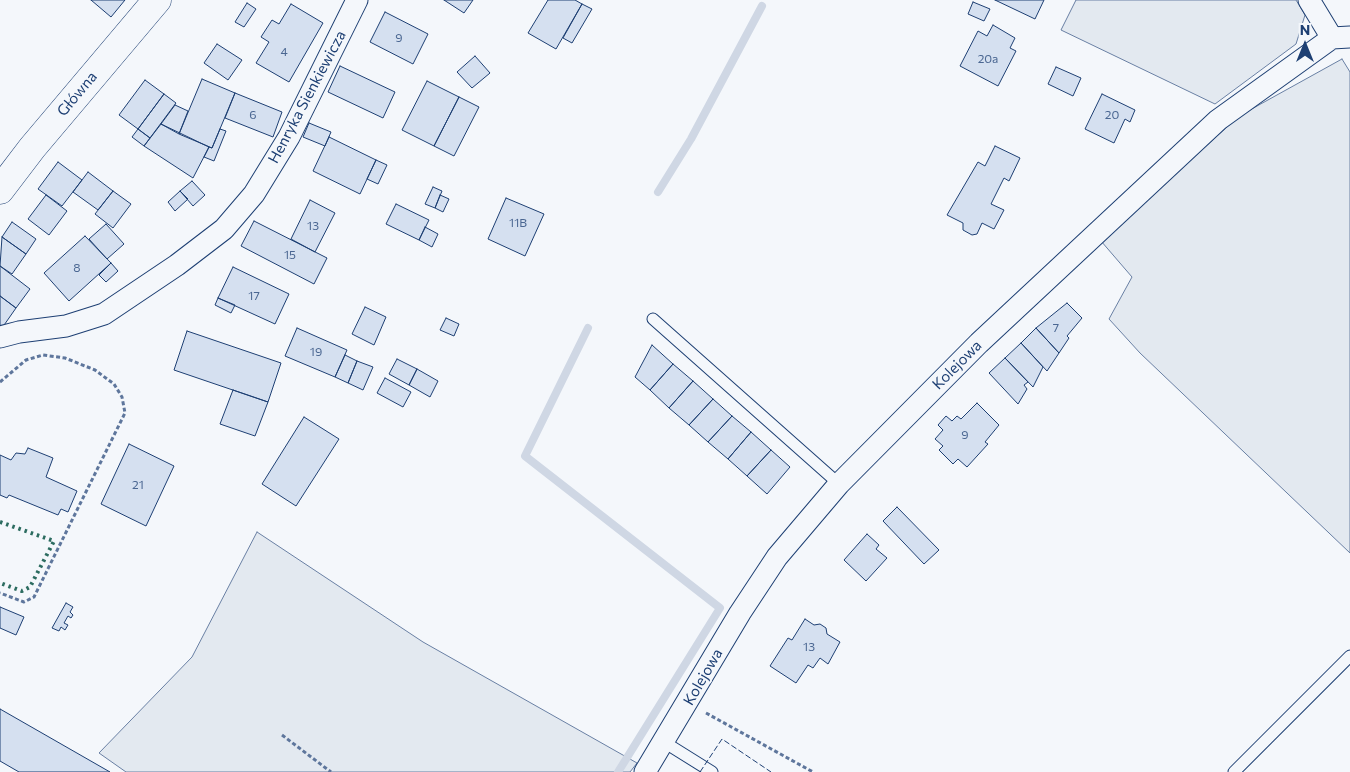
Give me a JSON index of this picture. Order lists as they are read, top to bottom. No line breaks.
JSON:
{"streets":{"street":["Główna","Henryka Sienkiewicza","Kolejowa"]},"house_numbers":["9","4","20a","6","20","11B","13","15","8","17","7","19","9","21","13"],"north":"top"}
